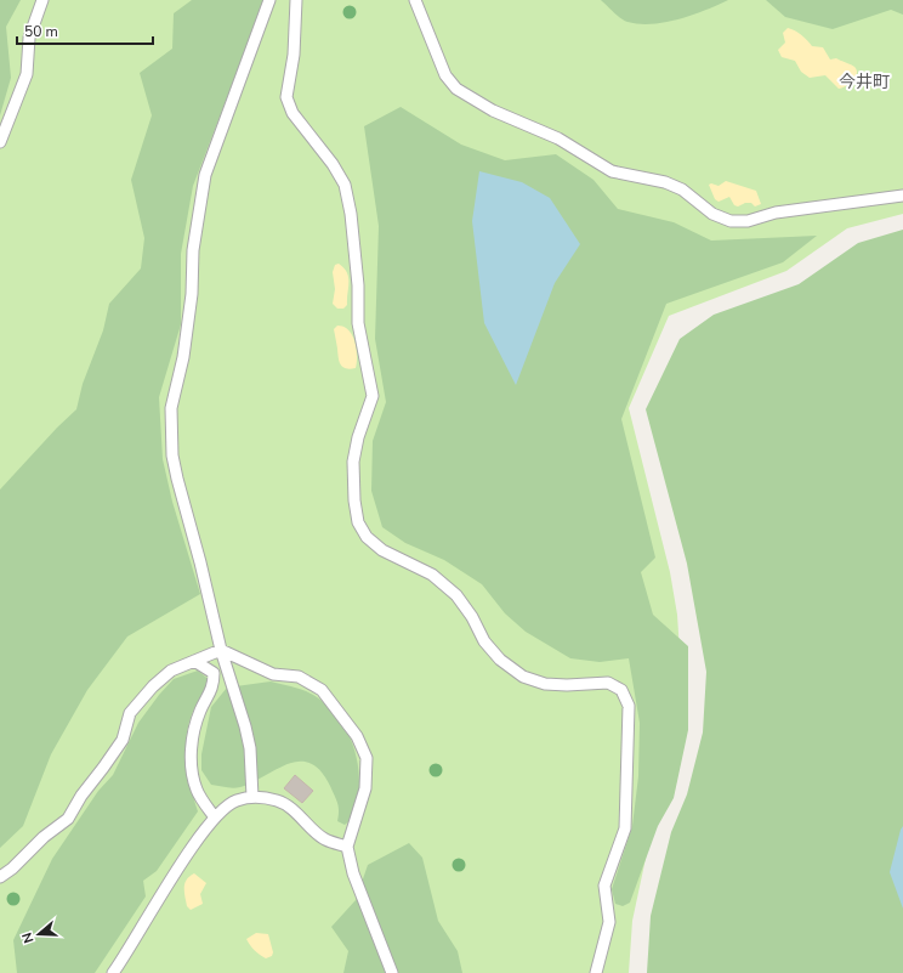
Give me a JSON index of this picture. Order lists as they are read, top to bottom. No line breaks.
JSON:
{"districts":["今井町"],"scale_bar":"50 m","north":"left"}
